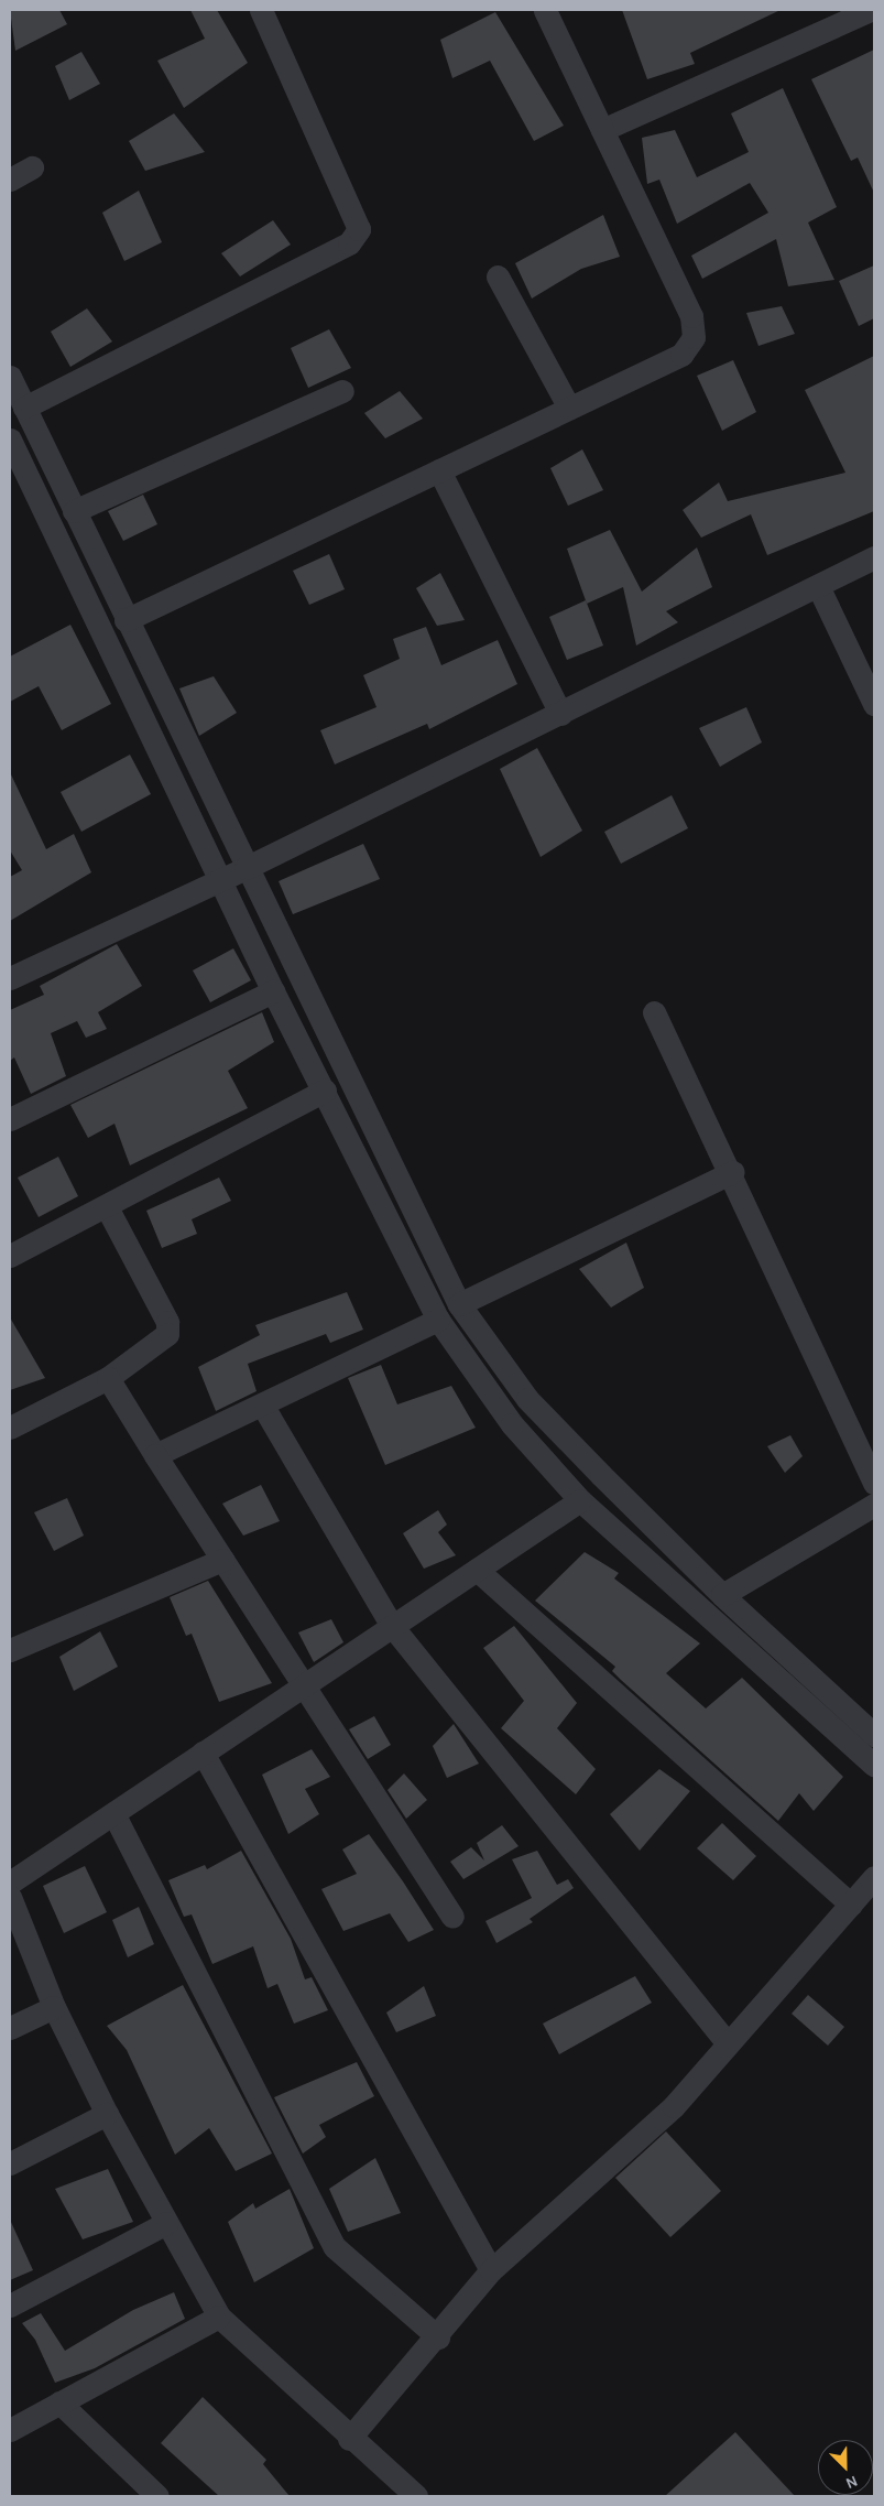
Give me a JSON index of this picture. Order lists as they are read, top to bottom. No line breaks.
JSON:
{"north":"bottom right"}
